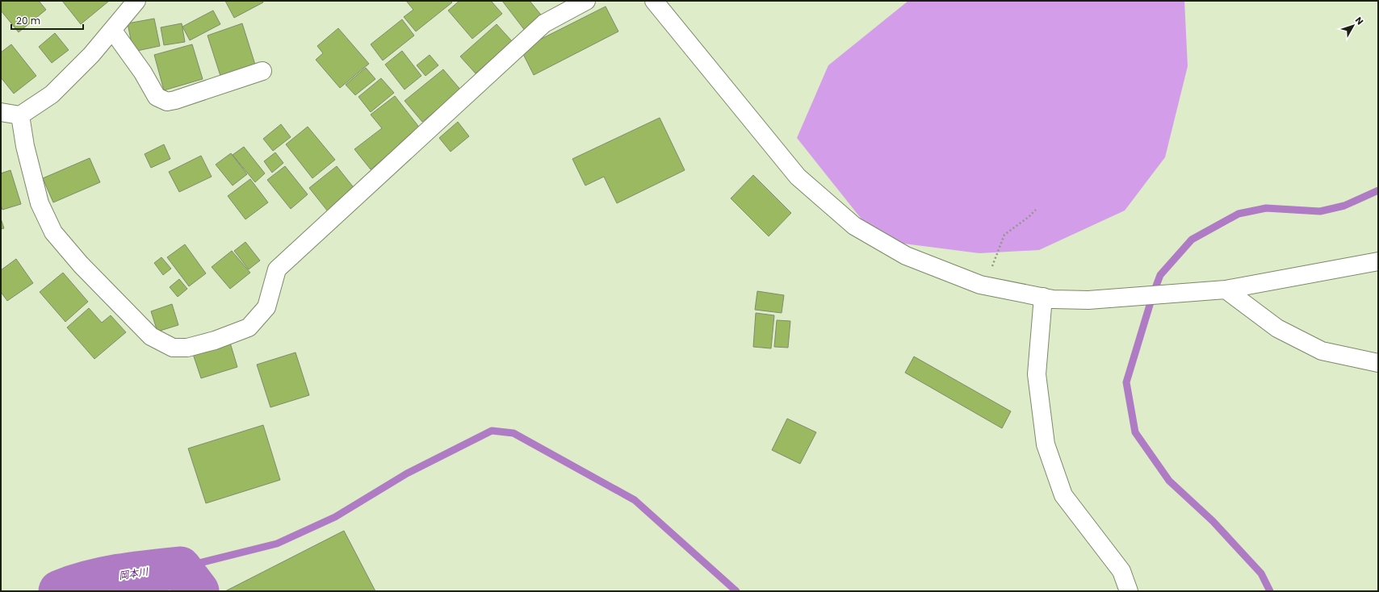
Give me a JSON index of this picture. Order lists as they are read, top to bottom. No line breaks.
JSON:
{"water":["岡本川"],"scale_bar":"20 m","north":"top right"}
